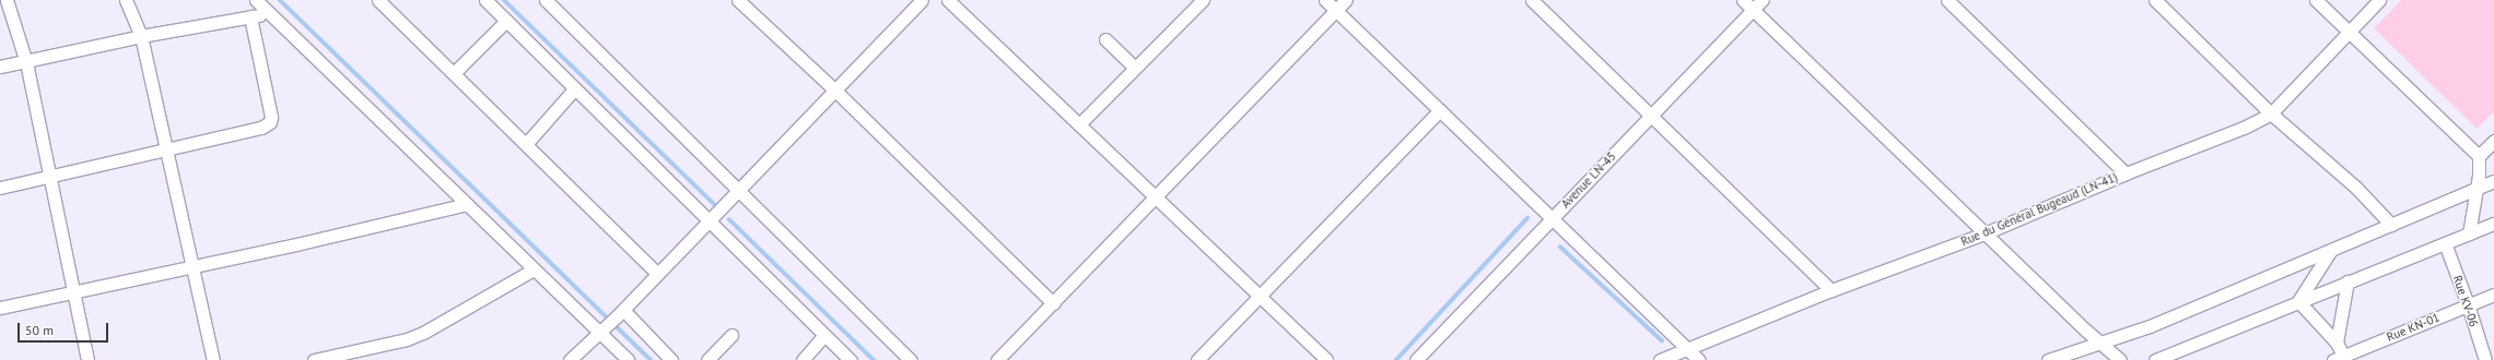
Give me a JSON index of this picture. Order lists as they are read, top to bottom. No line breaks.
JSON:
{"streets":{"street":["Avenue LN-45","Rue du Général Bugeaud (LN-41)","Rue KV-06","Rue KN-01"]},"crossings":[["Rue KV-06","Rue KN-01"]],"scale_bar":"50 m"}
